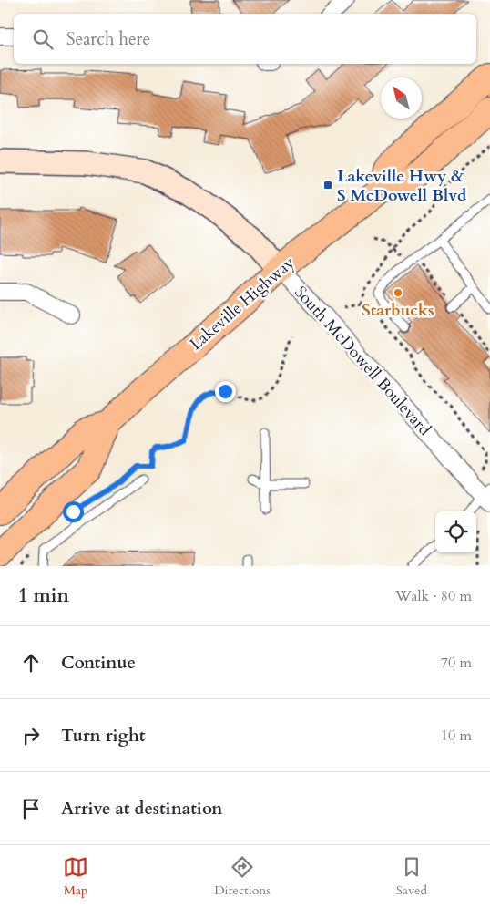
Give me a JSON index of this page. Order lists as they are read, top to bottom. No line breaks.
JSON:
{"streets":{"main road":["Lakeville Highway","South McDowell Boulevard"]},"crossings":[["Lakeville Highway","South McDowell Boulevard"]],"places":{"transit":["Lakeville Hwy & S McDowell Blvd"],"other":["Starbucks"]},"north":"top left","page":{"search":"Search here","heading":["1 min","Walk · 80 m"],"list":[["Continue","70 m"],["Turn right","10 m"],"Arrive at destination"],"nav":["Map","Directions","Saved"]}}
